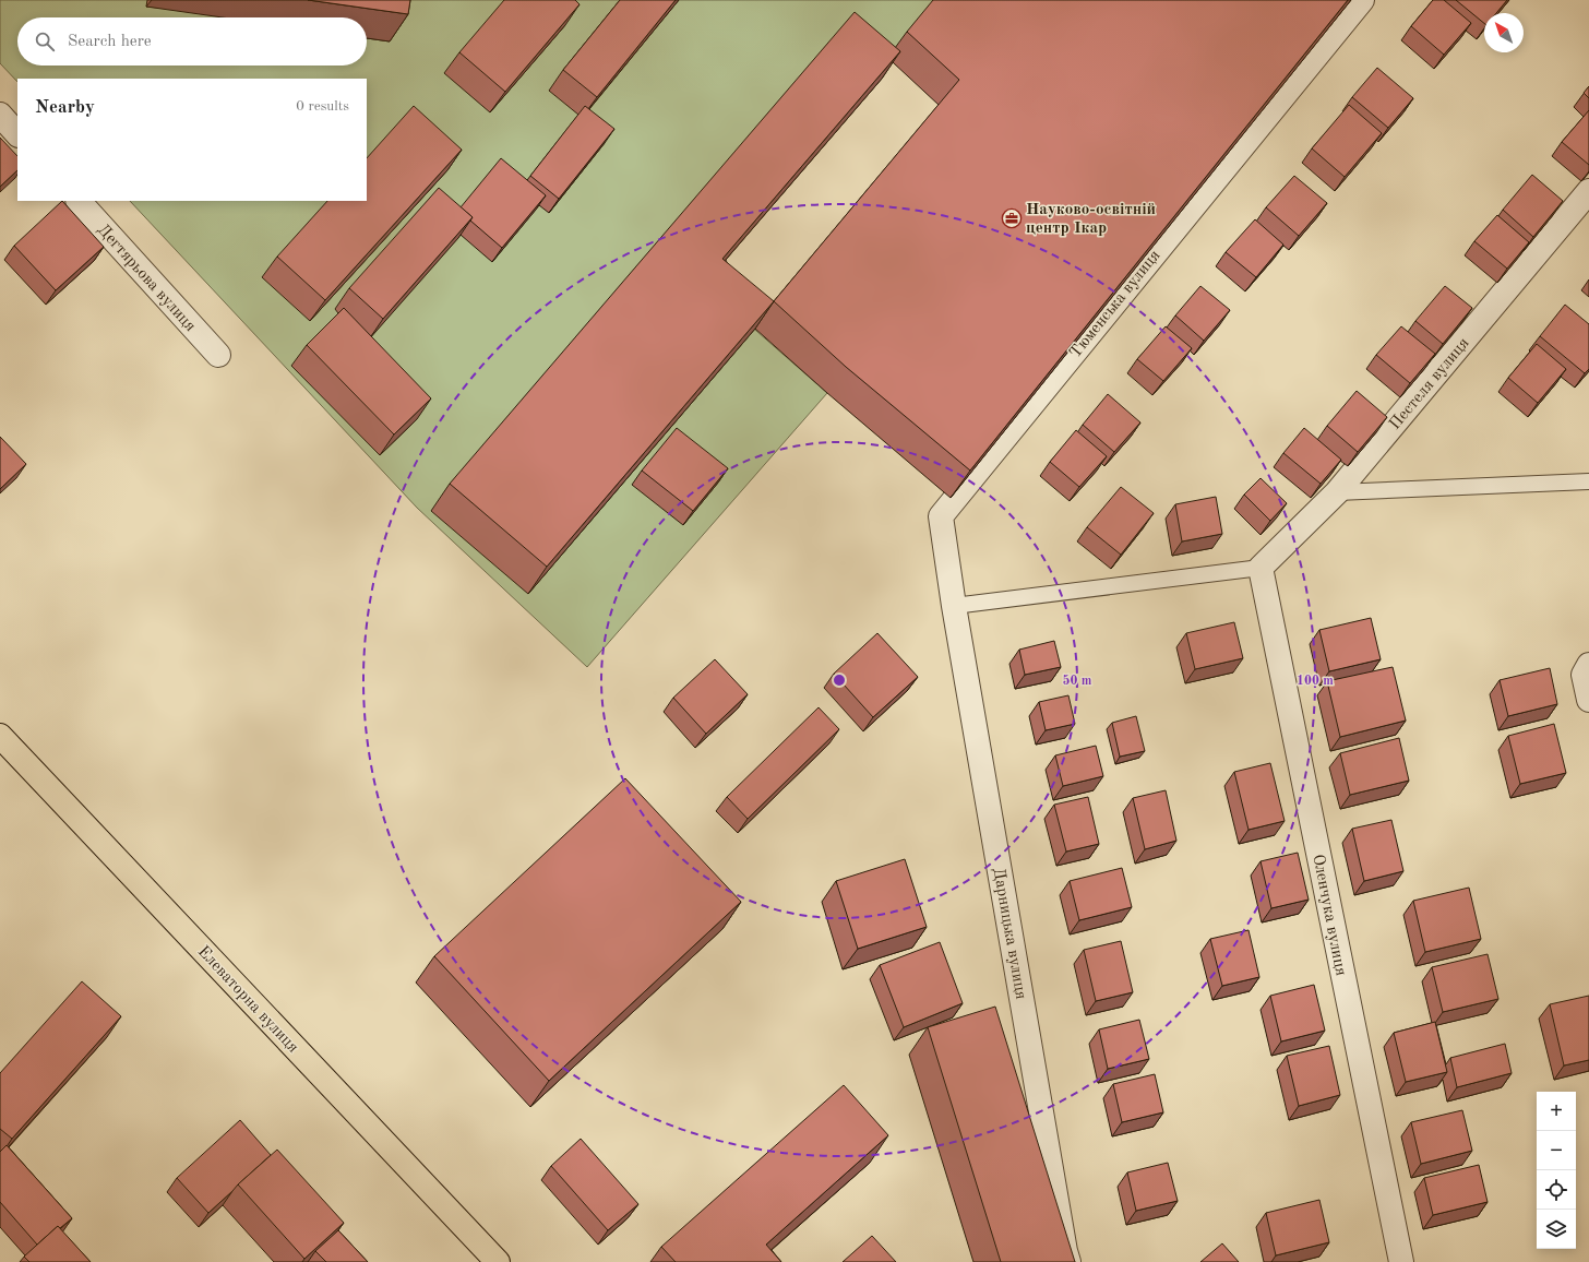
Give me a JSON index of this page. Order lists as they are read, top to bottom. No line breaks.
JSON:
{"streets":{"main road":["Елеваторна вулиця"],"street":["Дегтярьова вулиця","Тюменська вулиця","Пестеля вулиця","Оленчука вулиця","Дарницька вулиця"]},"crossings":[["Тюменська вулиця","Дарницька вулиця"],["Пестеля вулиця","Оленчука вулиця"]],"places":{"office":["Науково-освітній центр Ікар"]},"north":"top left","page":{"search":"Search here","heading":["Nearby","0 results"],"map_buttons":["+","−"]},"rings":["50 m","100 m"]}
